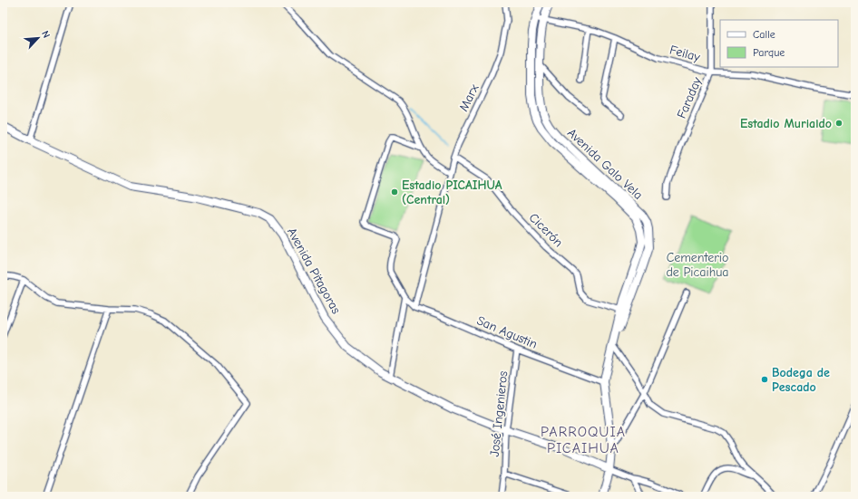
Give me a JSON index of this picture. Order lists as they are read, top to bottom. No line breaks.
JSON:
{"streets":{"main road":["Avenida Galo Vela","Avenida Pitagoras"],"street":["Feilay","Marx","Faraday","Cicerón","San Agustin","José Ingenieros"]},"crossings":[["Feilay","Faraday"],["Feilay","Avenida Galo Vela"],["Marx","Cicerón"],["Marx","San Agustin"],["Avenida Galo Vela","Cicerón"],["Avenida Galo Vela","Avenida Pitagoras"],["Avenida Galo Vela","San Agustin"],["Avenida Pitagoras","José Ingenieros"],["San Agustin","José Ingenieros"]],"districts":["PARROQUIA PICAIHUA"],"parks":["Cementerio de Picaihua"],"places":["Estadio Murialdo","Estadio PICAIHUA (Central)","Bodega de Pescado"],"legend":["Calle","Parque"],"north":"top right"}
